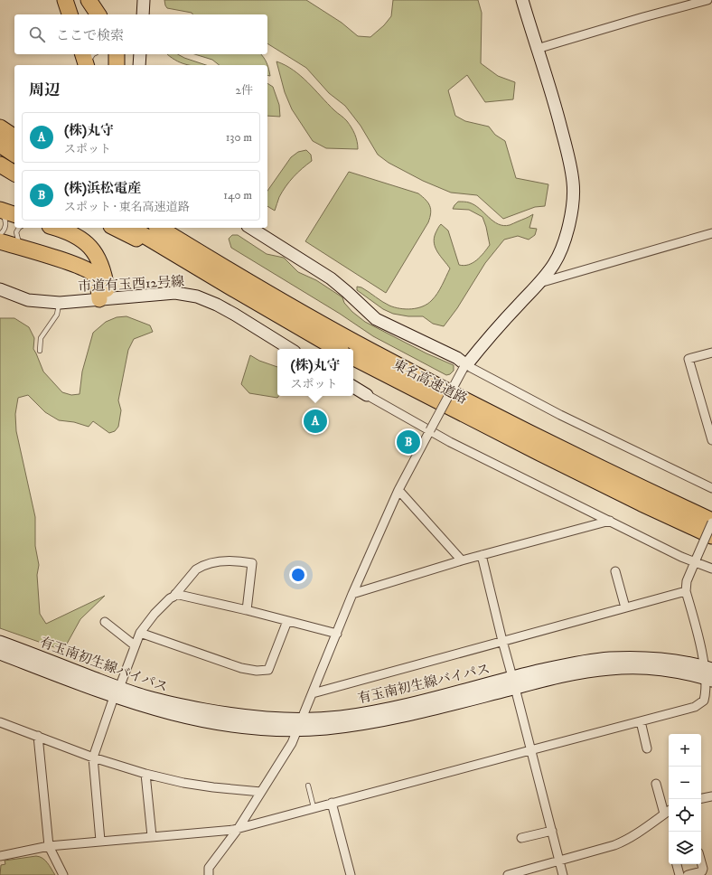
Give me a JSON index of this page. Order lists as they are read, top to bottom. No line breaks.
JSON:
{"streets":{"highway":["東名高速道路"],"street":["市道有玉西12号線","有玉南初生線バイパス"]},"page":{"search":"ここで検索","heading":["周辺","2件"],"list":[{"mark":"A","name":"(株)丸守","note":"スポット","value":"130 m"},{"mark":"B","name":"(株)浜松電産","note":"スポット · 東名高速道路","value":"140 m"}],"popup":["(株)丸守","スポット"],"pins":["A","B"],"map_buttons":["+","−"]}}
